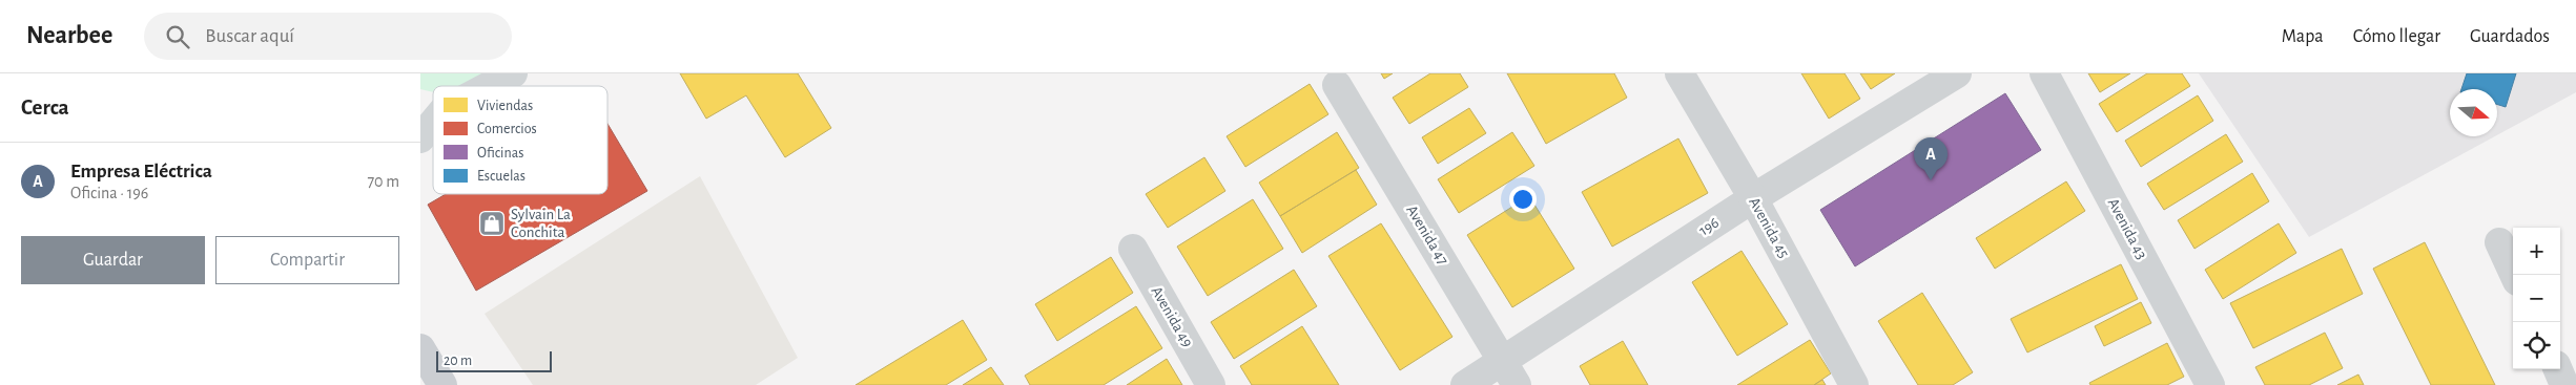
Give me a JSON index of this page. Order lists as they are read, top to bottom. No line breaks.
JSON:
{"streets":{"street":["196","Avenida 45","Avenida 43","Avenida 47","Avenida 49"]},"crossings":[["196","Avenida 45"],["196","Avenida 47"]],"places":{"shop":["Sylvain La Conchita"]},"legend":["Viviendas","Comercios","Oficinas","Escuelas"],"scale_bar":"20 m","north":"right","page":{"header":"Nearbee","search":"Buscar aquí","nav":["Mapa","Cómo llegar","Guardados"],"heading":"Cerca","pins":"A","list":[{"mark":"A","name":"Empresa Eléctrica","note":"Oficina · 196","value":"70 m"}],"buttons":["Guardar","Compartir"],"map_buttons":["+","−"],"scale":"20 m"}}
